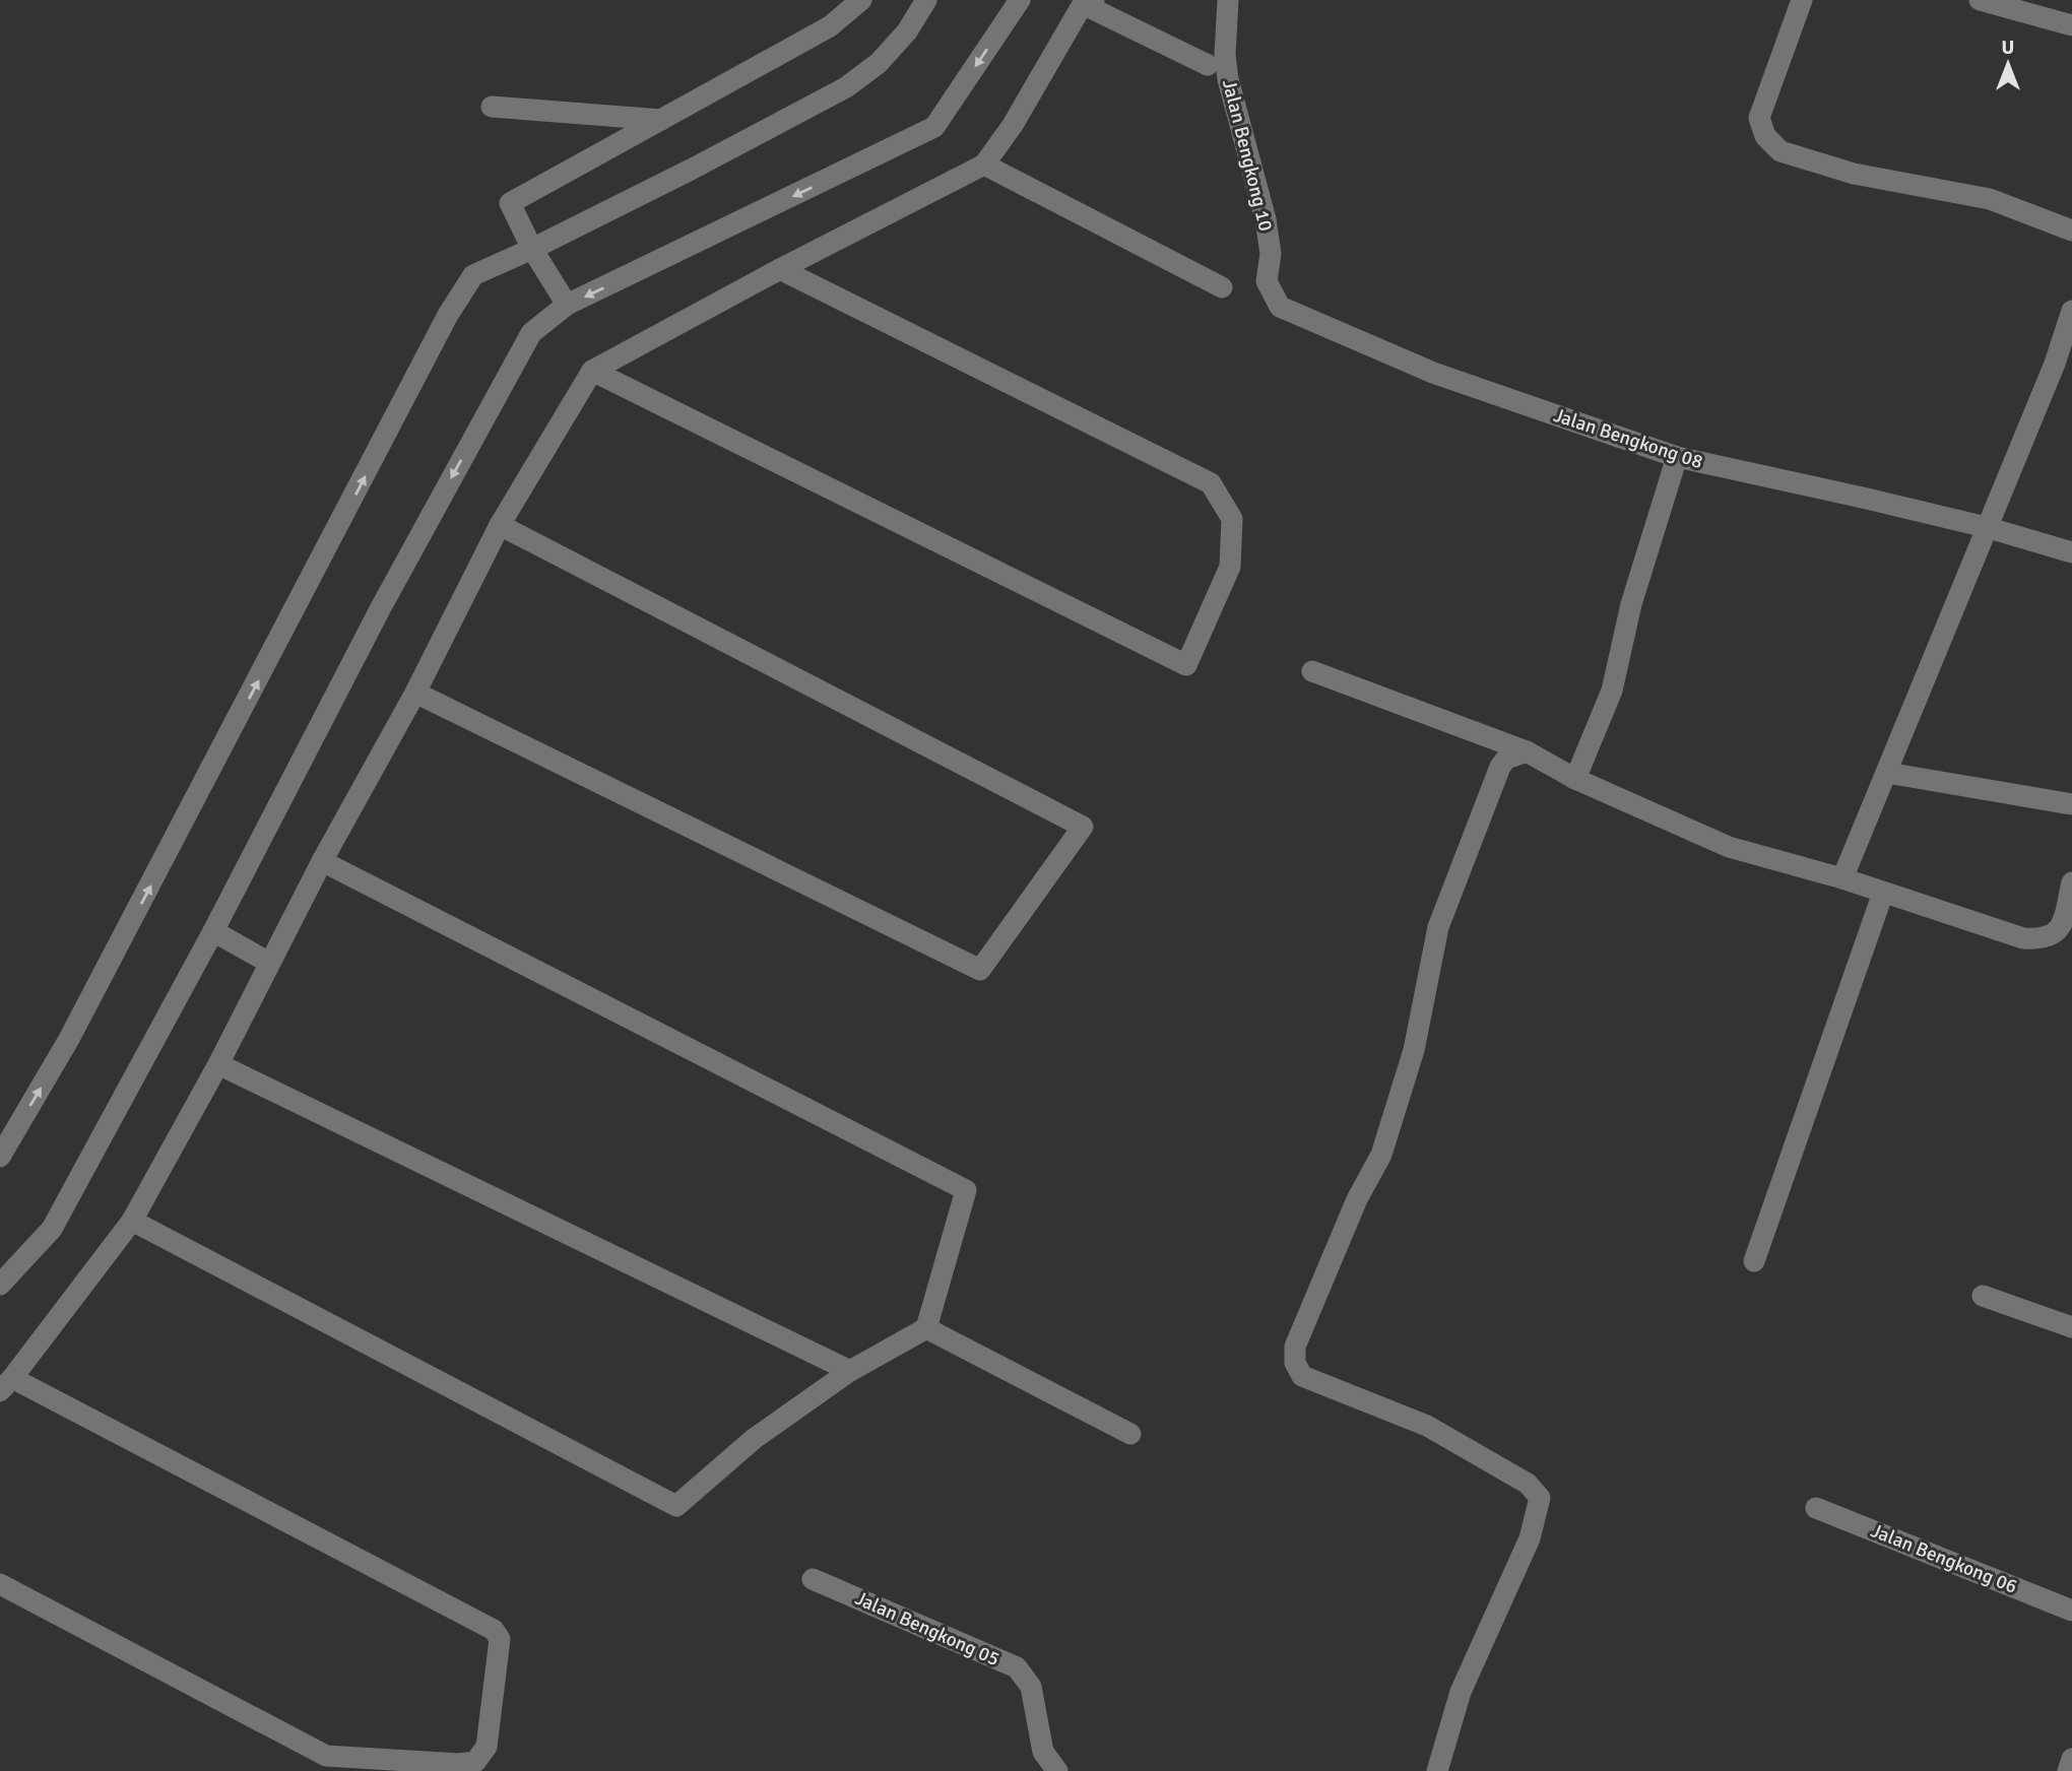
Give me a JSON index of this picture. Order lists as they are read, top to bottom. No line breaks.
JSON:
{"streets":{"street":["Jalan Bengkong 10","Jalan Bengkong 08","Jalan Bengkong 06","Jalan Bengkong 05"]},"crossings":[["Jalan Bengkong 10","Jalan Bengkong 08"]],"north":"top"}
